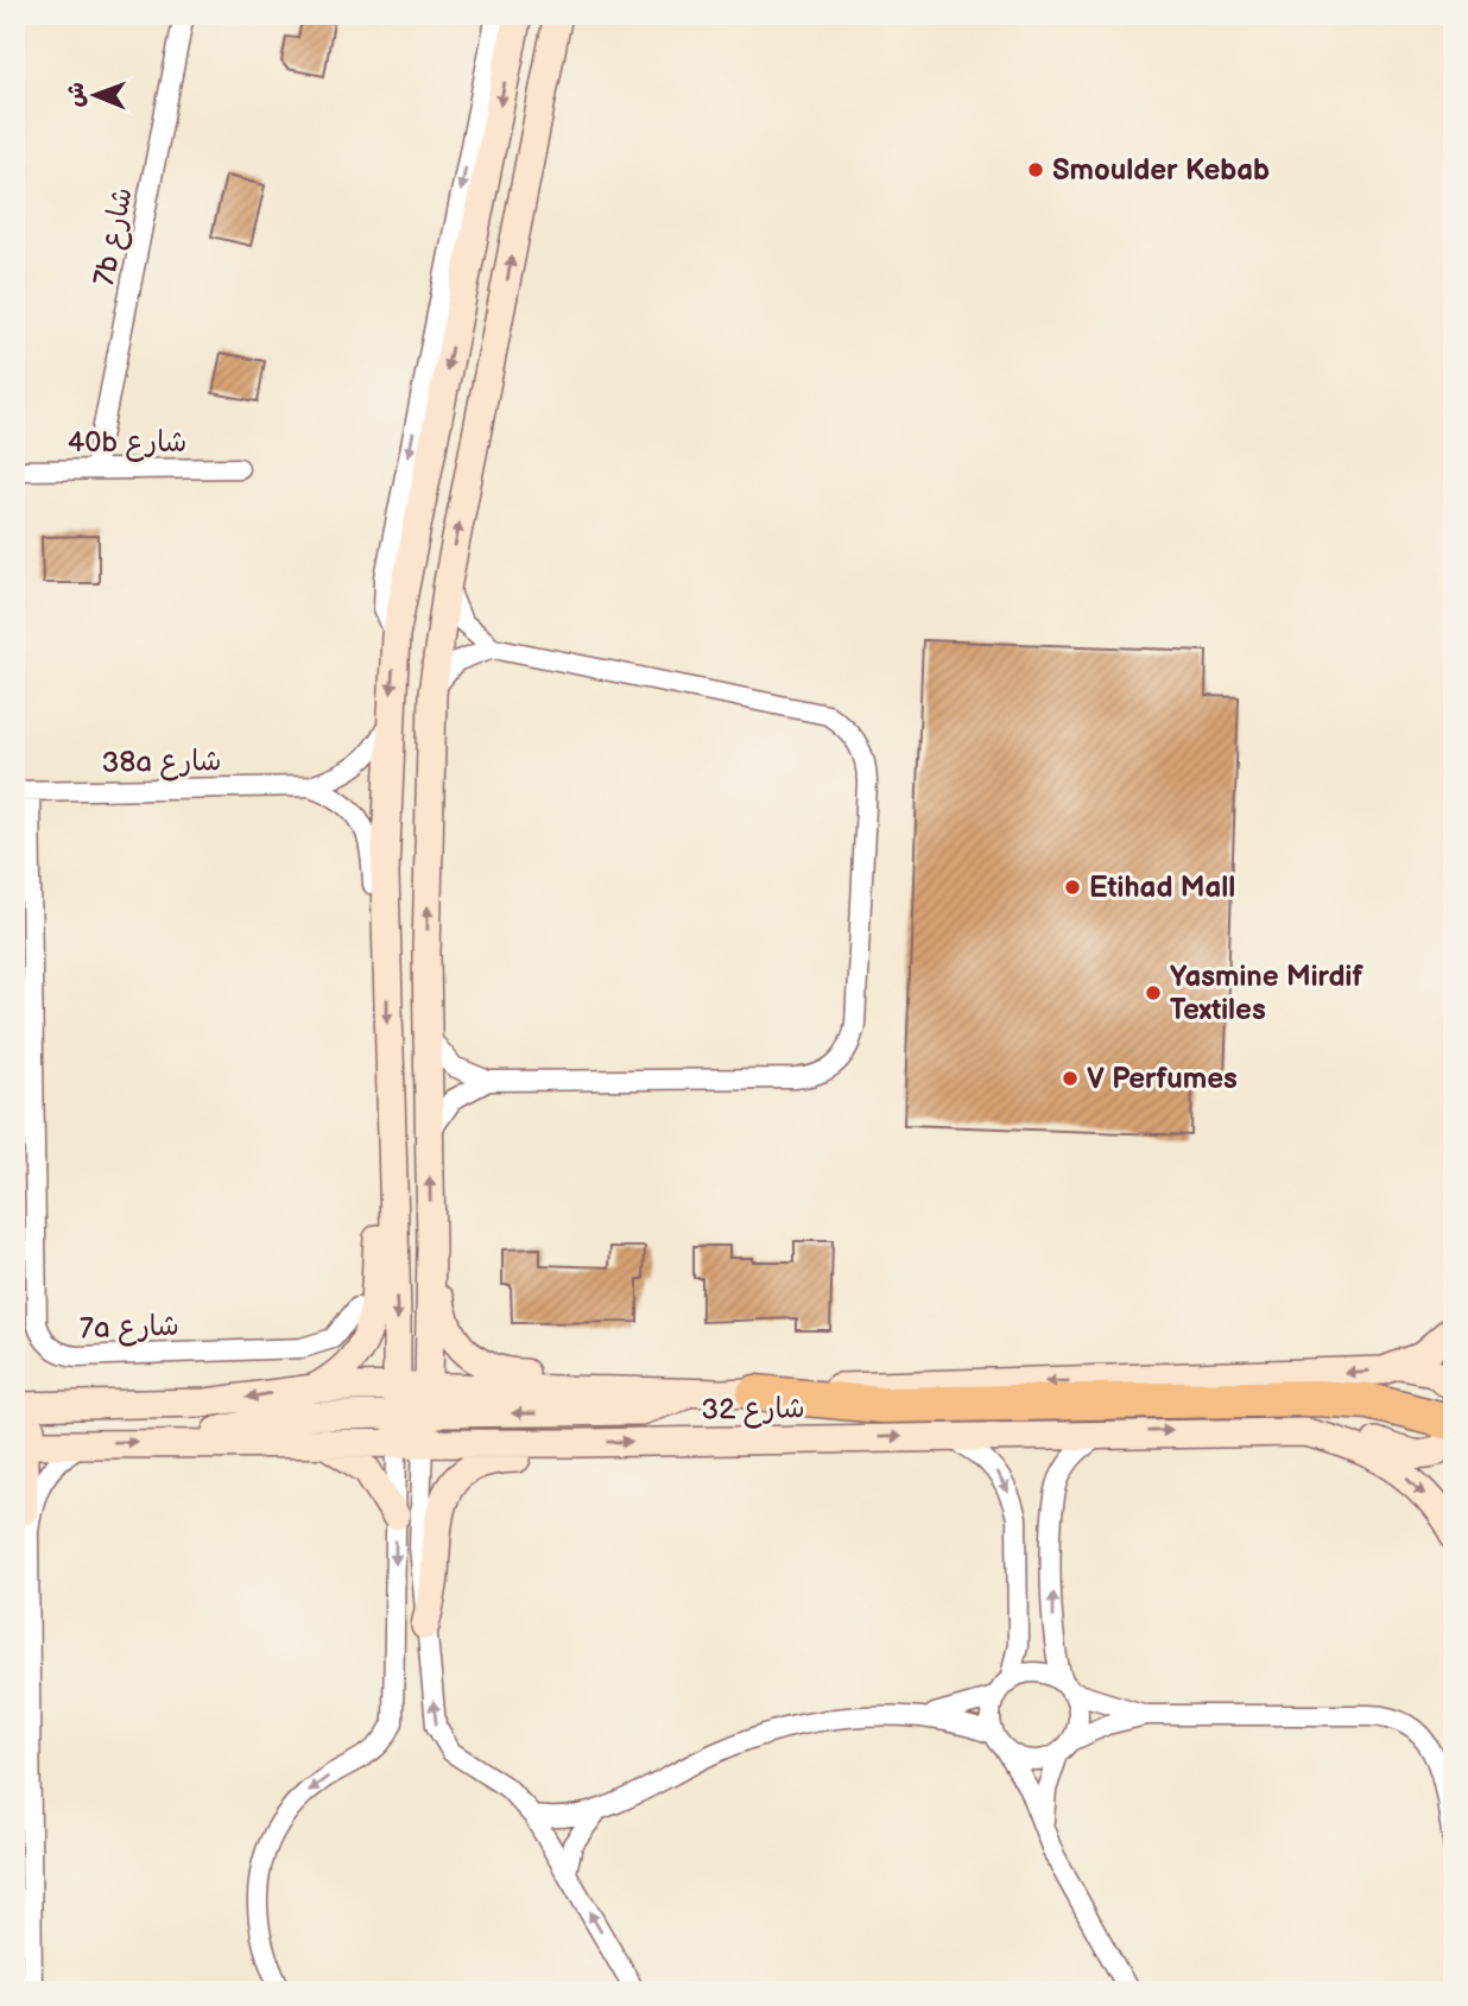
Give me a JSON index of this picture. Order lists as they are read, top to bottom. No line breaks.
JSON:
{"streets":{"street":["7b شارع","40b شارع","38a شارع","7a شارع","شارع 32"]},"crossings":[["7b شارع","40b شارع"],["38a شارع","7a شارع"]],"places":["Smoulder Kebab","Etihad Mall","Yasmine Mirdif Textiles","V Perfumes"],"north":"left"}
